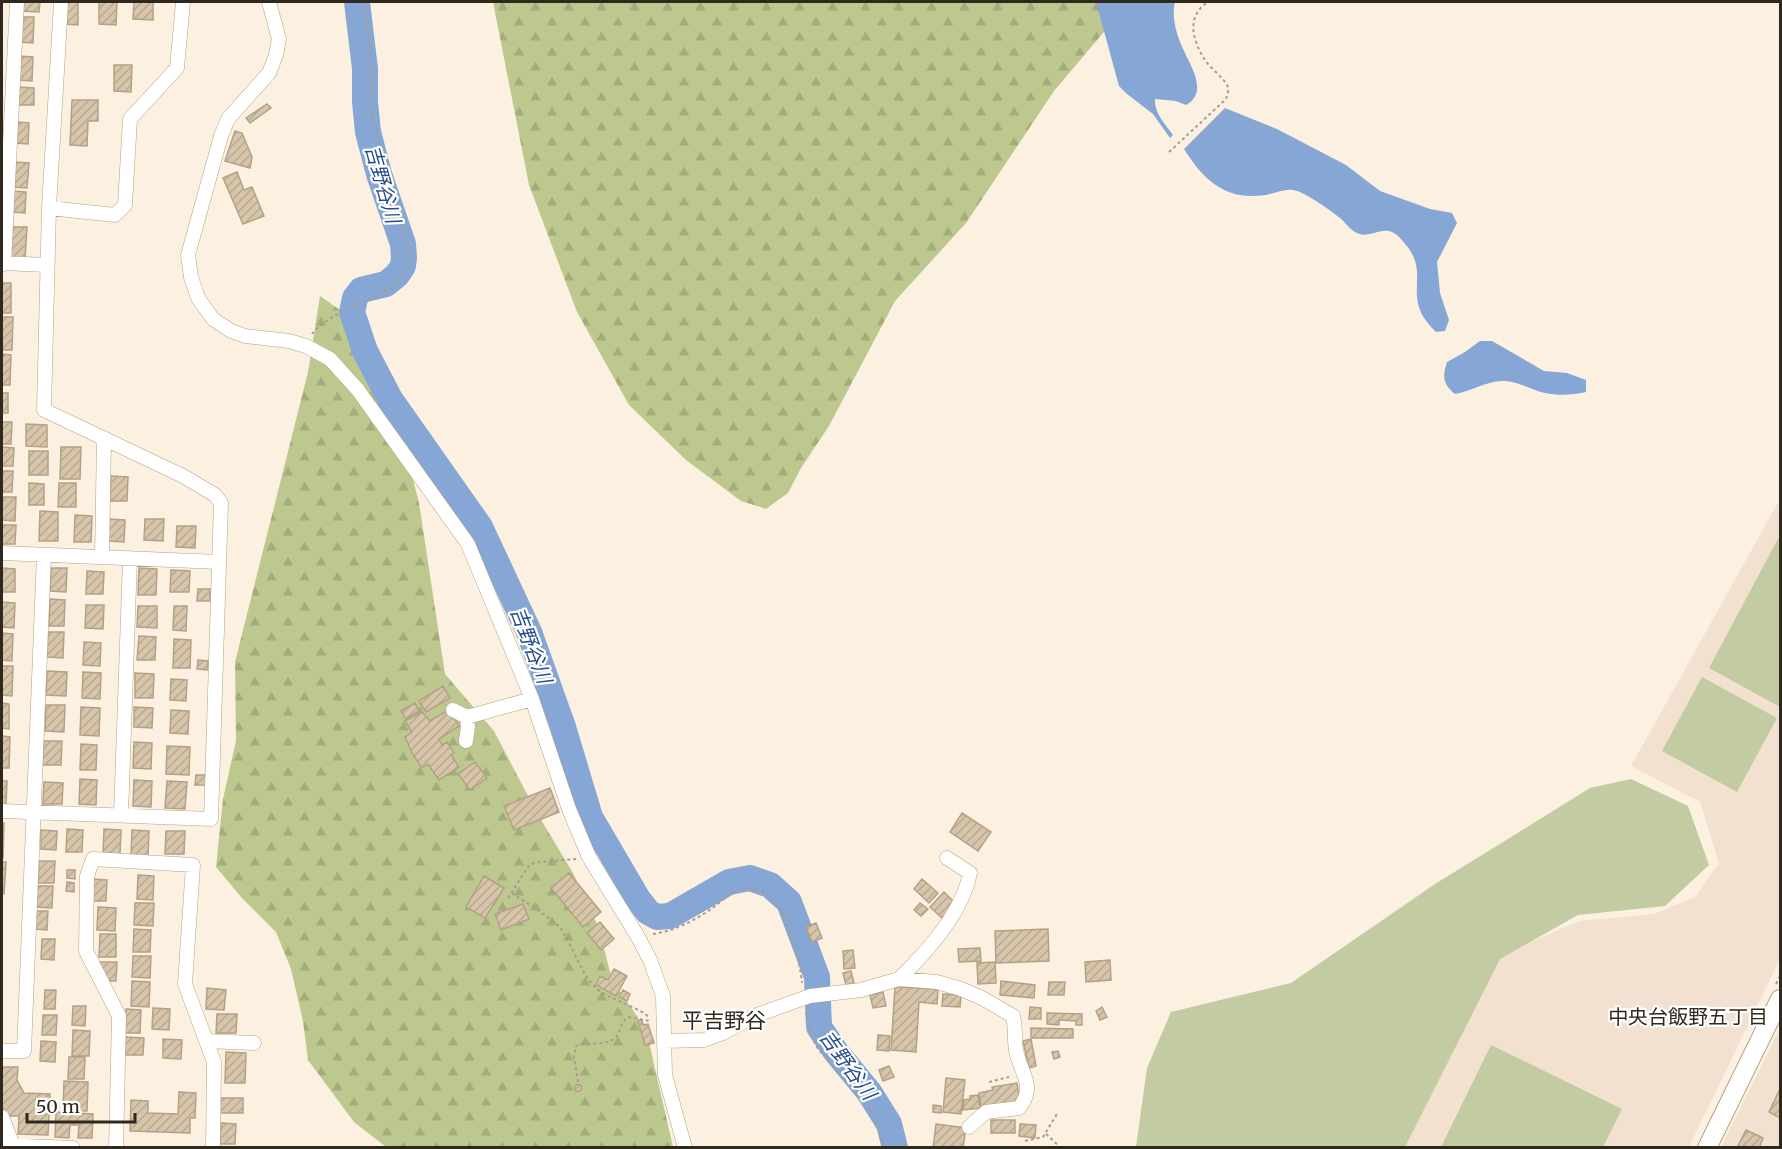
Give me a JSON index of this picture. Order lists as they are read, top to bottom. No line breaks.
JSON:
{"districts":["中央台飯野五丁目","平吉野谷"],"water":["吉野谷川"],"scale_bar":"50 m"}
